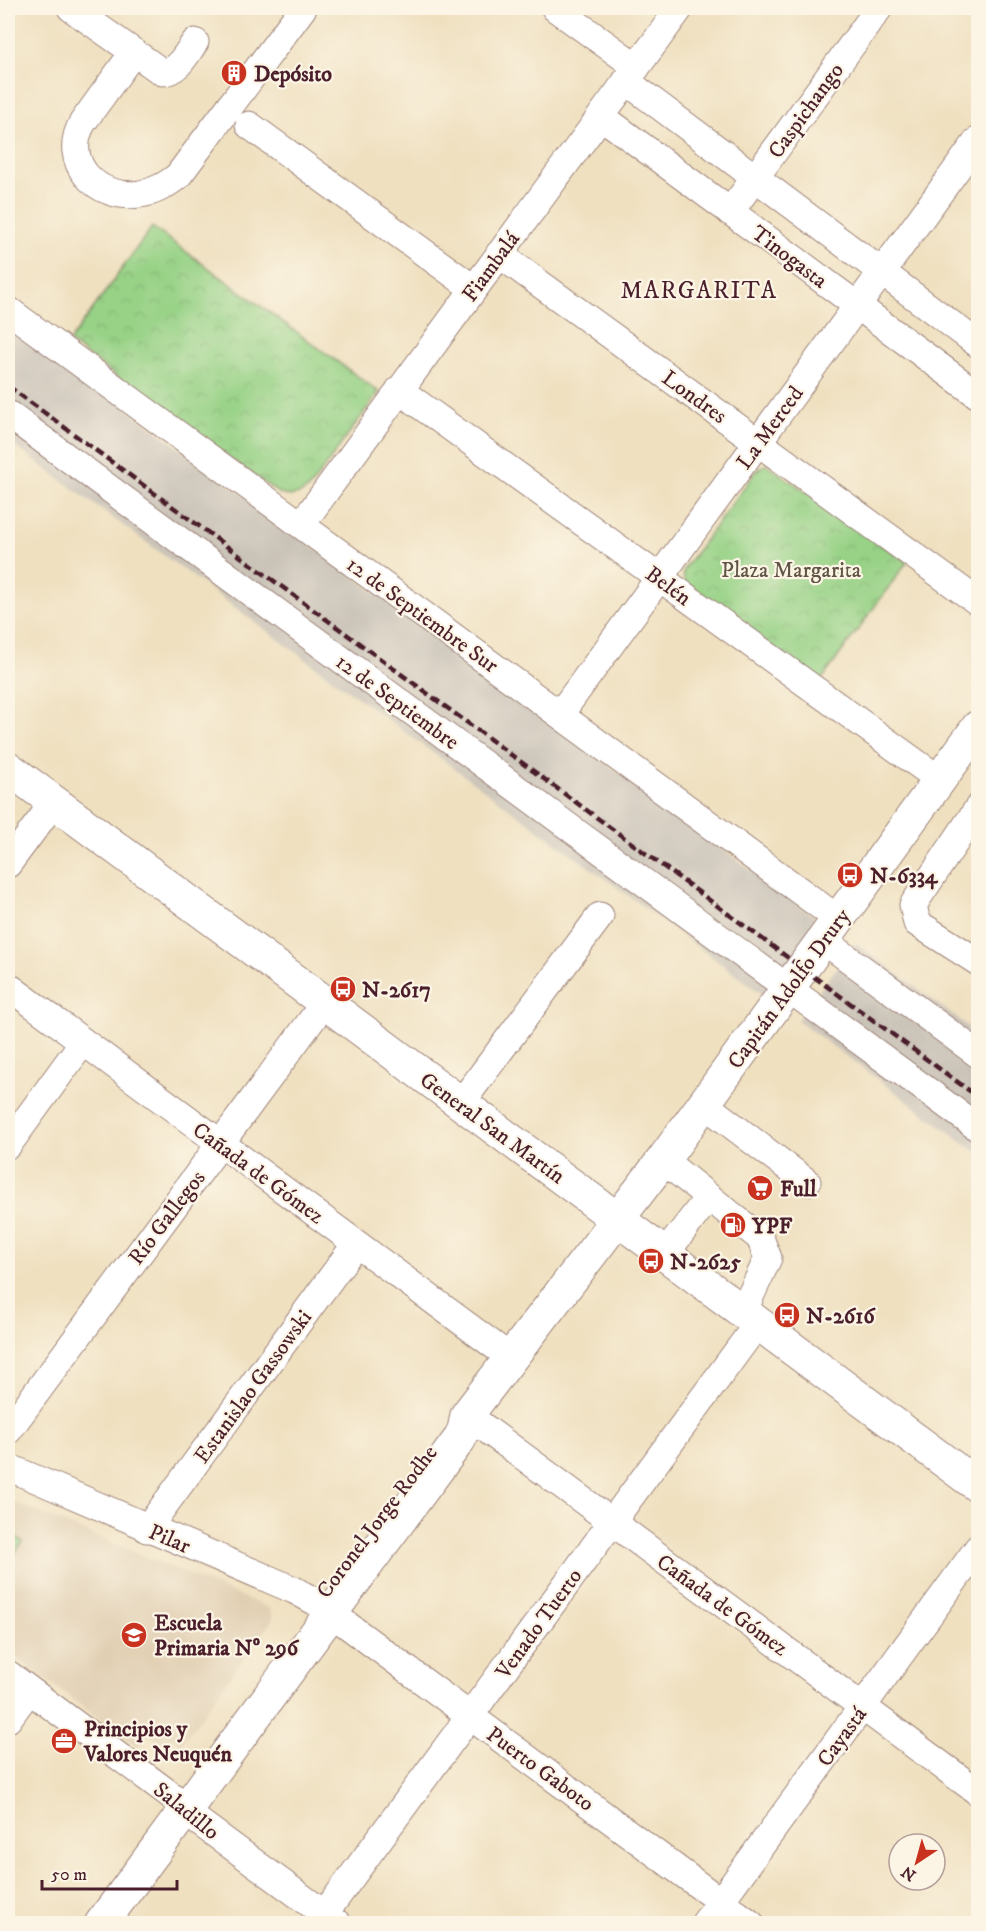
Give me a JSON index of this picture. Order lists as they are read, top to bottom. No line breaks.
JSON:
{"streets":{"main road":["Capitán Adolfo Drury","General San Martín","Coronel Jorge Rodhe"],"street":["Caspichango","Tinogasta","Fiambalá","Londres","La Merced","Belén","12 de Septiembre Sur","12 de Septiembre","Cañada de Gómez","Río Gallegos","Estanislao Gassowski","Pilar","Venado Tuerto","Cayastá","Puerto Gaboto","Saladillo"]},"crossings":[["Caspichango","Tinogasta"],["Tinogasta","Fiambalá"],["Tinogasta","La Merced"],["Fiambalá","Londres"],["Fiambalá","Belén"],["Fiambalá","12 de Septiembre Sur"],["Londres","La Merced"],["La Merced","Belén"],["La Merced","12 de Septiembre Sur"],["Belén","Capitán Adolfo Drury"],["12 de Septiembre Sur","Capitán Adolfo Drury"],["12 de Septiembre","Capitán Adolfo Drury"],["Capitán Adolfo Drury","General San Martín"],["Capitán Adolfo Drury","Coronel Jorge Rodhe"],["Capitán Adolfo Drury","Venado Tuerto"],["General San Martín","Río Gallegos"],["General San Martín","Coronel Jorge Rodhe"],["General San Martín","Venado Tuerto"],["Cañada de Gómez","Río Gallegos"],["Cañada de Gómez","Estanislao Gassowski"],["Cañada de Gómez","Coronel Jorge Rodhe"],["Cañada de Gómez","Venado Tuerto"],["Cañada de Gómez","Cayastá"],["Estanislao Gassowski","Pilar"],["Coronel Jorge Rodhe","Pilar"],["Coronel Jorge Rodhe","Puerto Gaboto"],["Coronel Jorge Rodhe","Saladillo"],["Pilar","Puerto Gaboto"],["Venado Tuerto","Puerto Gaboto"],["Venado Tuerto","Saladillo"],["Cayastá","Puerto Gaboto"]],"districts":["MARGARITA"],"parks":["Plaza Margarita"],"places":{"building":["Depósito"],"bus stop":["N-6334","N-2617","N-2625","N-2616"],"supermarket":["Full"],"fuel station":["YPF"],"school or university":["Escuela Primaria Nº 296"],"office":["Principios y Valores Neuquén"]},"scale_bar":"50 m","north":"bottom left"}
